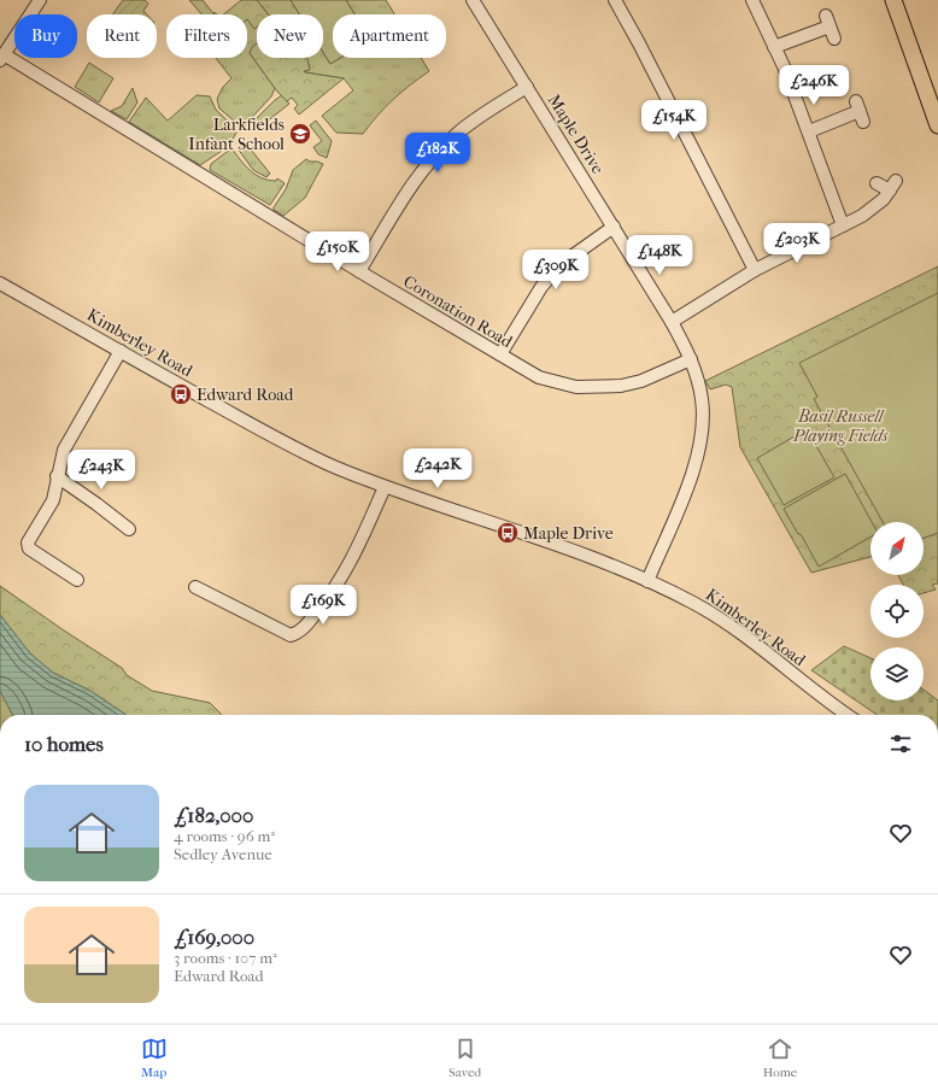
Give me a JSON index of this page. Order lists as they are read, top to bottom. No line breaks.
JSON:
{"streets":{"street":["Maple Drive","Coronation Road","Kimberley Road"]},"crossings":[["Maple Drive","Coronation Road"],["Maple Drive","Kimberley Road"]],"parks":["Basil Russell Playing Fields"],"places":{"school or university":["Larkfields Infant School"],"bus stop":["Edward Road","Maple Drive"]},"north":"top right","page":{"chip":["Buy","Rent","Filters","New","Apartment"],"price":["£246K","£154K","£182K","£203K","£150K","£148K","£309K","£242K","£243K","£169K"],"heading":"10 homes","list":[{"name":"£182,000","note":"4 rooms · 96 m² · Sedley Avenue"},{"name":"£169,000","note":"3 rooms · 107 m² · Edward Road"}],"tabs":["Map","Saved","Home"]}}
